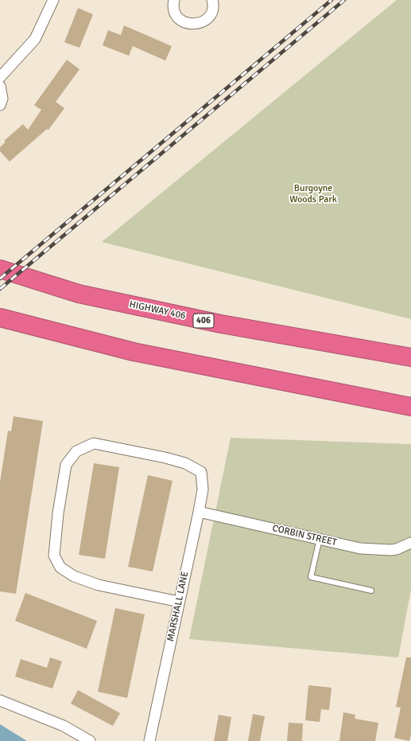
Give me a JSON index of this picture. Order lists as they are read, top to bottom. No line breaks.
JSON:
{"streets":{"highway":["HIGHWAY 406","406"],"street":["CORBIN STREET","MARSHALL LANE"]},"crossings":[["CORBIN STREET","MARSHALL LANE"]],"parks":["Burgoyne Woods Park"]}
